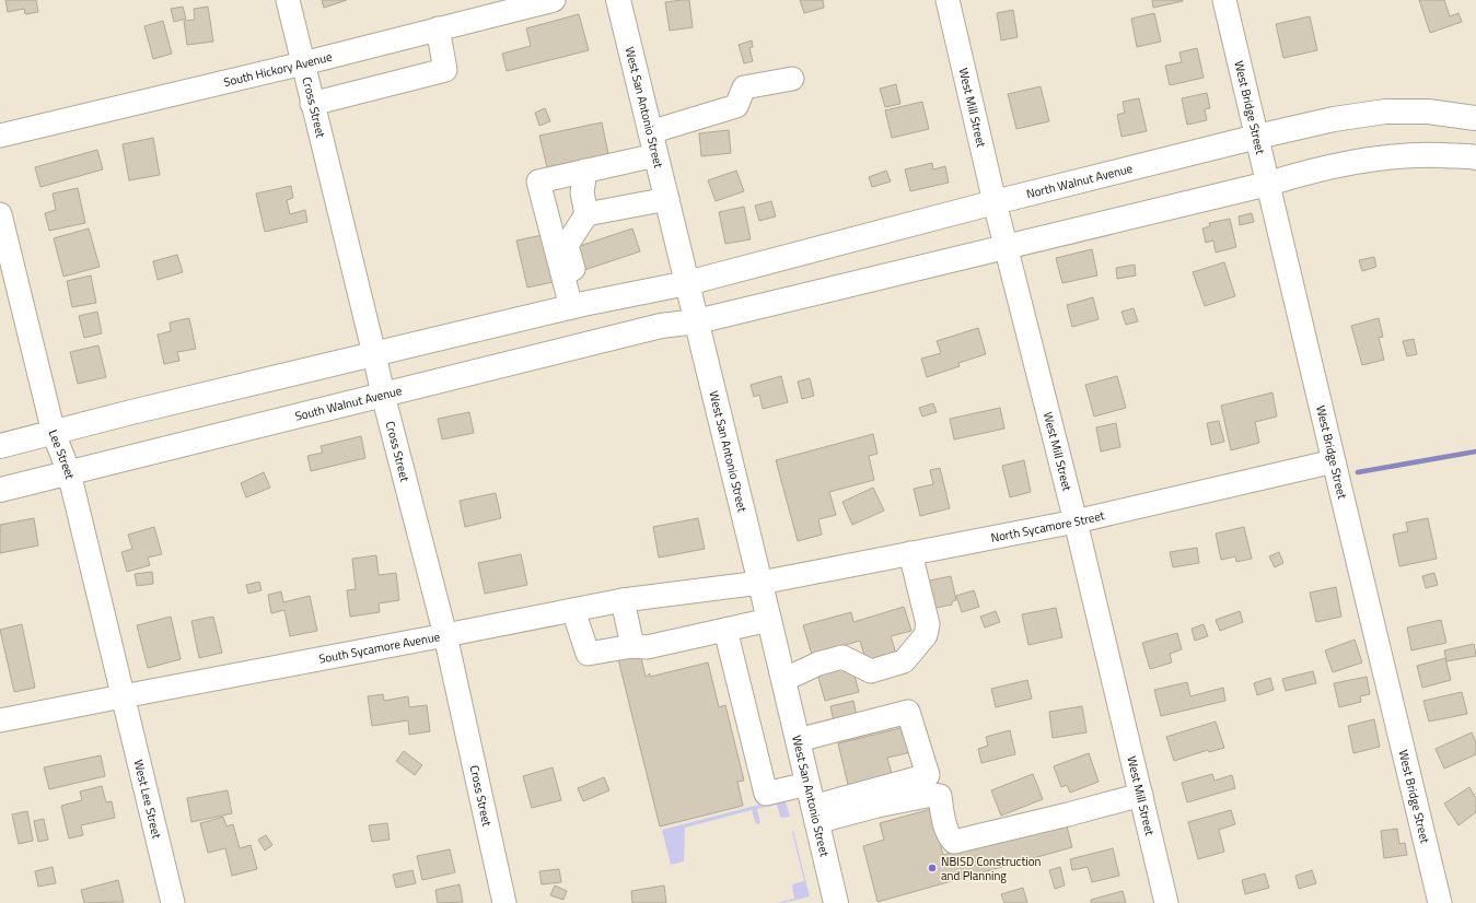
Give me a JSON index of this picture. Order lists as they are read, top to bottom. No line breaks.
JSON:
{"streets":{"main road":["West San Antonio Street","North Walnut Avenue","South Walnut Avenue"],"street":["South Hickory Avenue","Cross Street","West Mill Street","West Bridge Street","Lee Street","North Sycamore Street","South Sycamore Avenue","West Lee Street"]},"crossings":[["South Hickory Avenue","Cross Street"],["Cross Street","South Walnut Avenue"],["Cross Street","South Sycamore Avenue"],["West San Antonio Street","North Walnut Avenue"],["West San Antonio Street","South Walnut Avenue"],["West San Antonio Street","North Sycamore Street"],["West San Antonio Street","South Sycamore Avenue"],["West Mill Street","North Walnut Avenue"],["West Mill Street","North Sycamore Street"],["West Bridge Street","North Walnut Avenue"],["West Bridge Street","North Sycamore Street"],["South Walnut Avenue","Lee Street"],["Lee Street","South Sycamore Avenue"],["Lee Street","West Lee Street"],["North Sycamore Street","South Sycamore Avenue"],["South Sycamore Avenue","West Lee Street"]],"places":["NBISD Construction and Planning"]}
